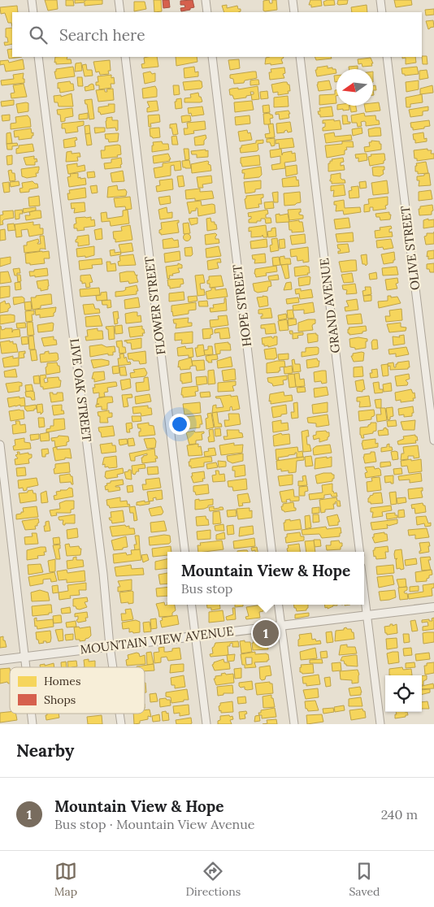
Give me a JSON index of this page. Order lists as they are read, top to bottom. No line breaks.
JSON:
{"streets":{"street":["OLIVE STREET","FLOWER STREET","HOPE STREET","GRAND AVENUE","LIVE OAK STREET","MOUNTAIN VIEW AVENUE"]},"crossings":[["LIVE OAK STREET","MOUNTAIN VIEW AVENUE"]],"legend":["Homes","Shops"],"north":"left","page":{"search":"Search here","popup":["Mountain View & Hope","Bus stop"],"pins":"1","heading":"Nearby","list":[{"mark":"1","name":"Mountain View & Hope","note":"Bus stop · Mountain View Avenue","value":"240 m"}],"nav":["Map","Directions","Saved"]}}
